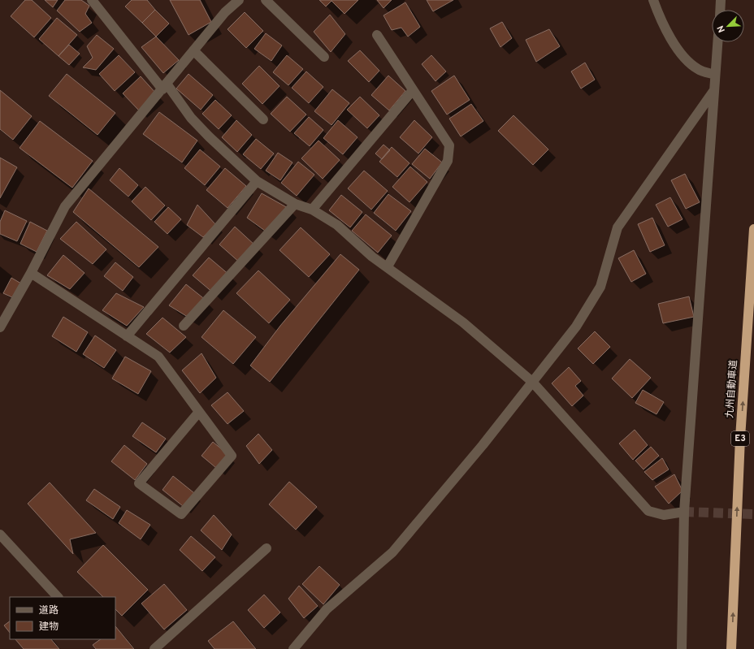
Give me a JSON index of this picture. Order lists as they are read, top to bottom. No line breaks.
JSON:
{"streets":{"highway":["九州自動車道","E3"]},"one_way":["九州自動車道"],"legend":["道路","建物"],"north":"bottom left"}
